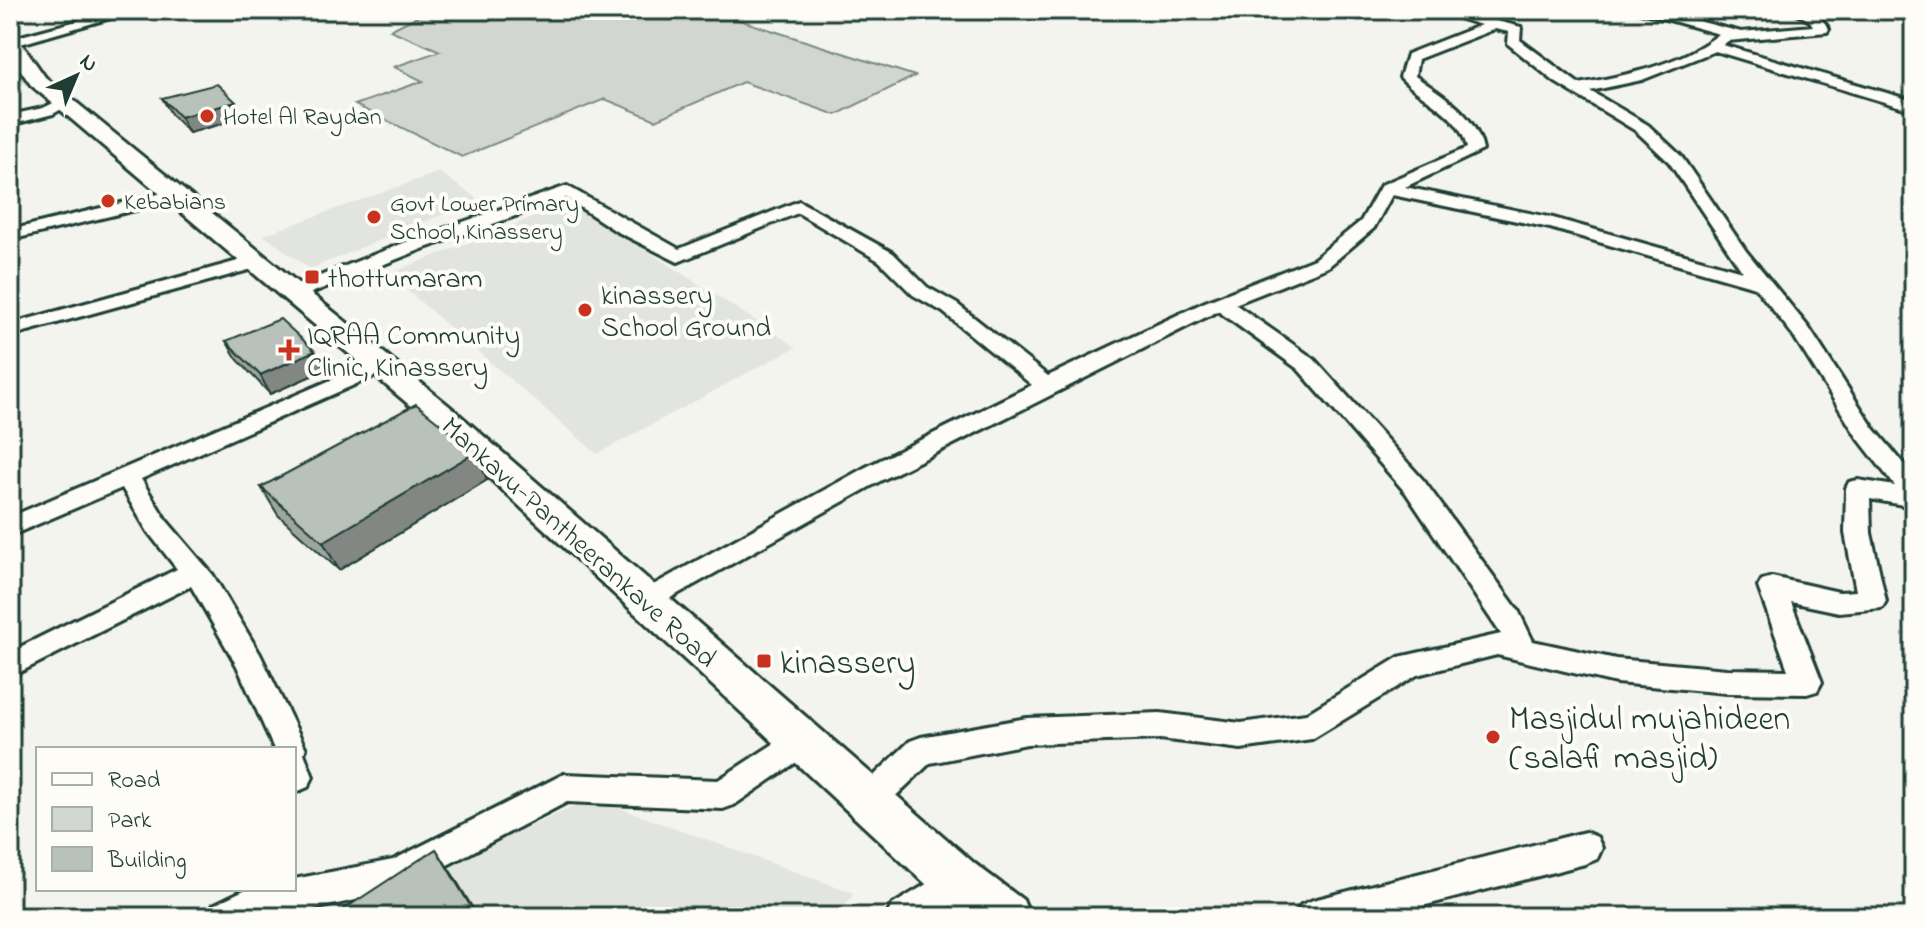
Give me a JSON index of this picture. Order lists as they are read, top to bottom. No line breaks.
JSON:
{"streets":{"main road":["Mankavu-Pantheerankave Road"]},"places":{"other":["Hotel Al Raydan","Kebabians","Govt Lower Primary School, Kinassery","kinassery School Ground","Masjidul mujahideen (salafi masjid)"],"transit":["thottumaram","kinassery"],"health":["IQRAA Community Clinic, Kinassery"]},"legend":["Road","Park","Building"],"north":"top right"}
